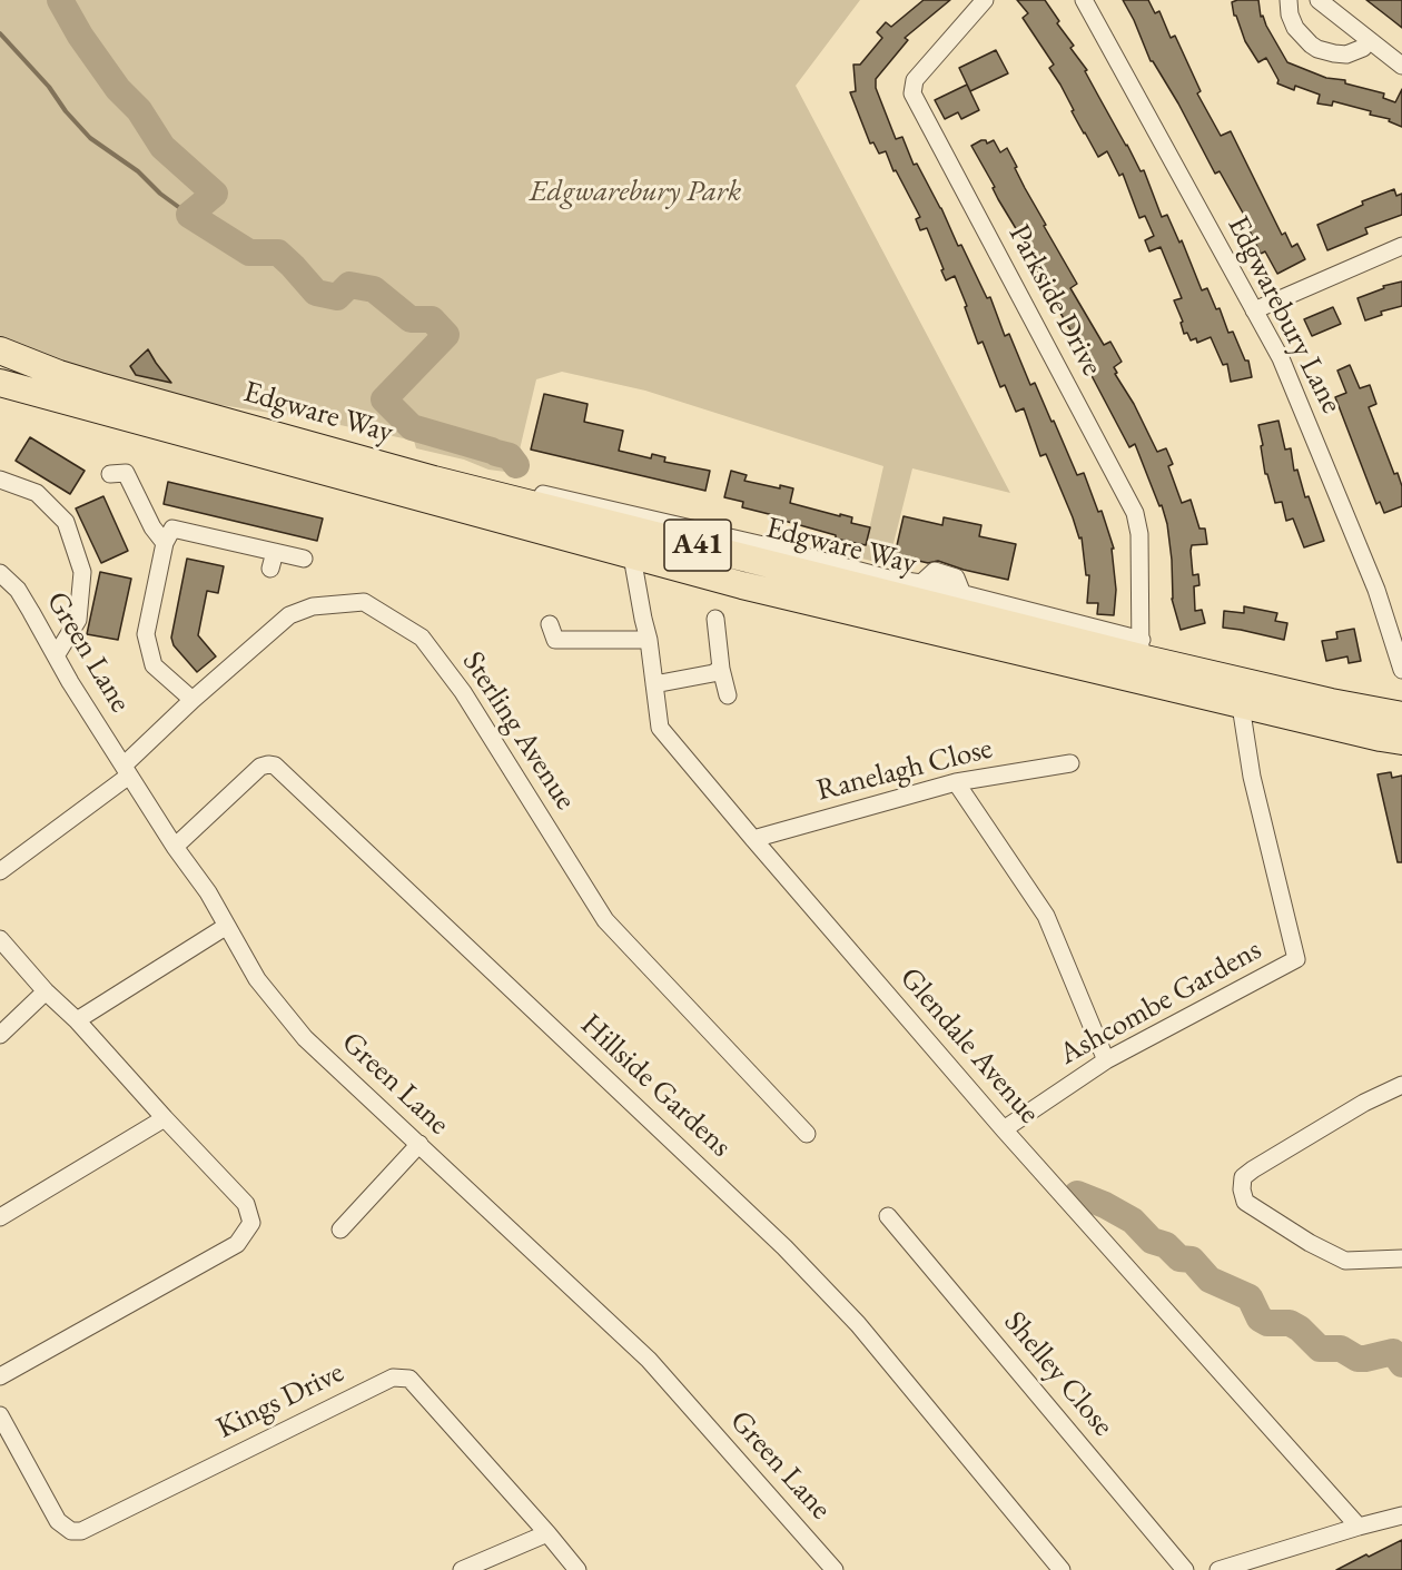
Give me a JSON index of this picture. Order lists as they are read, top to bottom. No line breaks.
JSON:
{"streets":{"highway":["Edgware Way","A41"],"street":["Parkside Drive","Edgwarebury Lane","Green Lane","Sterling Avenue","Ranelagh Close","Ashcombe Gardens","Glendale Avenue","Hillside Gardens","Shelley Close","Kings Drive"]},"crossings":[["Parkside Drive","Edgware Way"],["Edgware Way","Ashcombe Gardens"],["Edgware Way","Glendale Avenue"],["Green Lane","Sterling Avenue"],["Green Lane","Hillside Gardens"],["Ranelagh Close","Glendale Avenue"],["Ashcombe Gardens","Glendale Avenue"]],"parks":["Edgwarebury Park"]}
